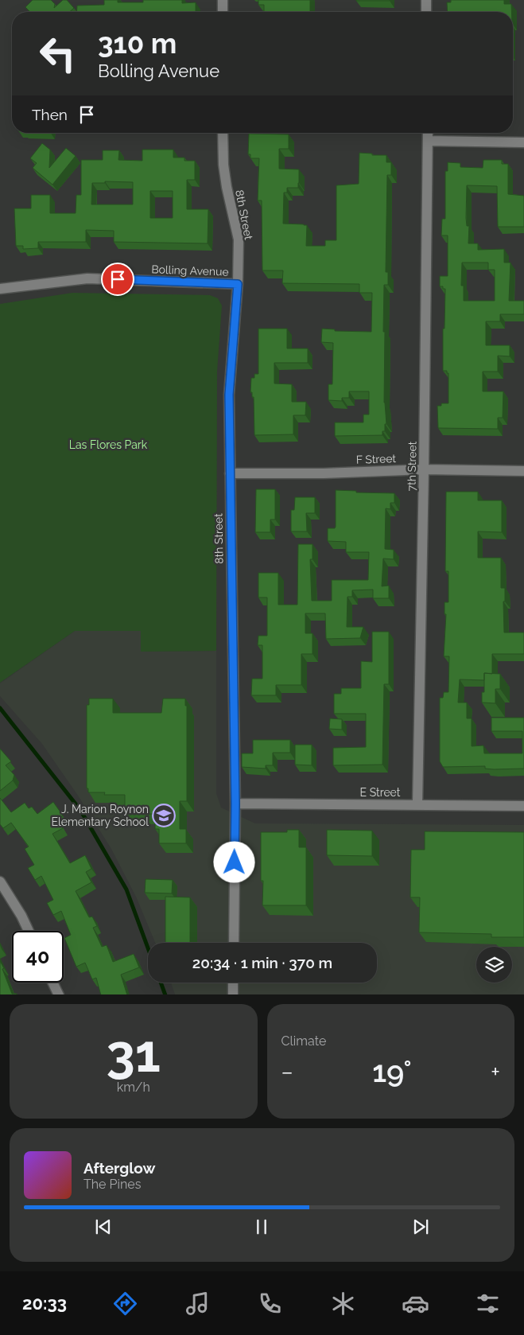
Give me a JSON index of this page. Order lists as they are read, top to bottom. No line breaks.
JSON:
{"streets":{"street":["8th Street","Bolling Avenue","F Street","7th Street","E Street"]},"crossings":[["8th Street","Bolling Avenue"],["8th Street","F Street"],["8th Street","E Street"],["F Street","7th Street"],["7th Street","E Street"]],"parks":["Las Flores Park"],"places":{"school or university":["J. Marion Roynon Elementary School"]},"page":{"turn":["310 m","Bolling Avenue"],"then":"Then","limit":"40","trip":"20:34 · 1 min · 370 m","tile":[["31","km/h"],"Climate"],"heat":["−","19°","+"],"song":["Afterglow","The Pines"],"tabs":"20:33"}}
